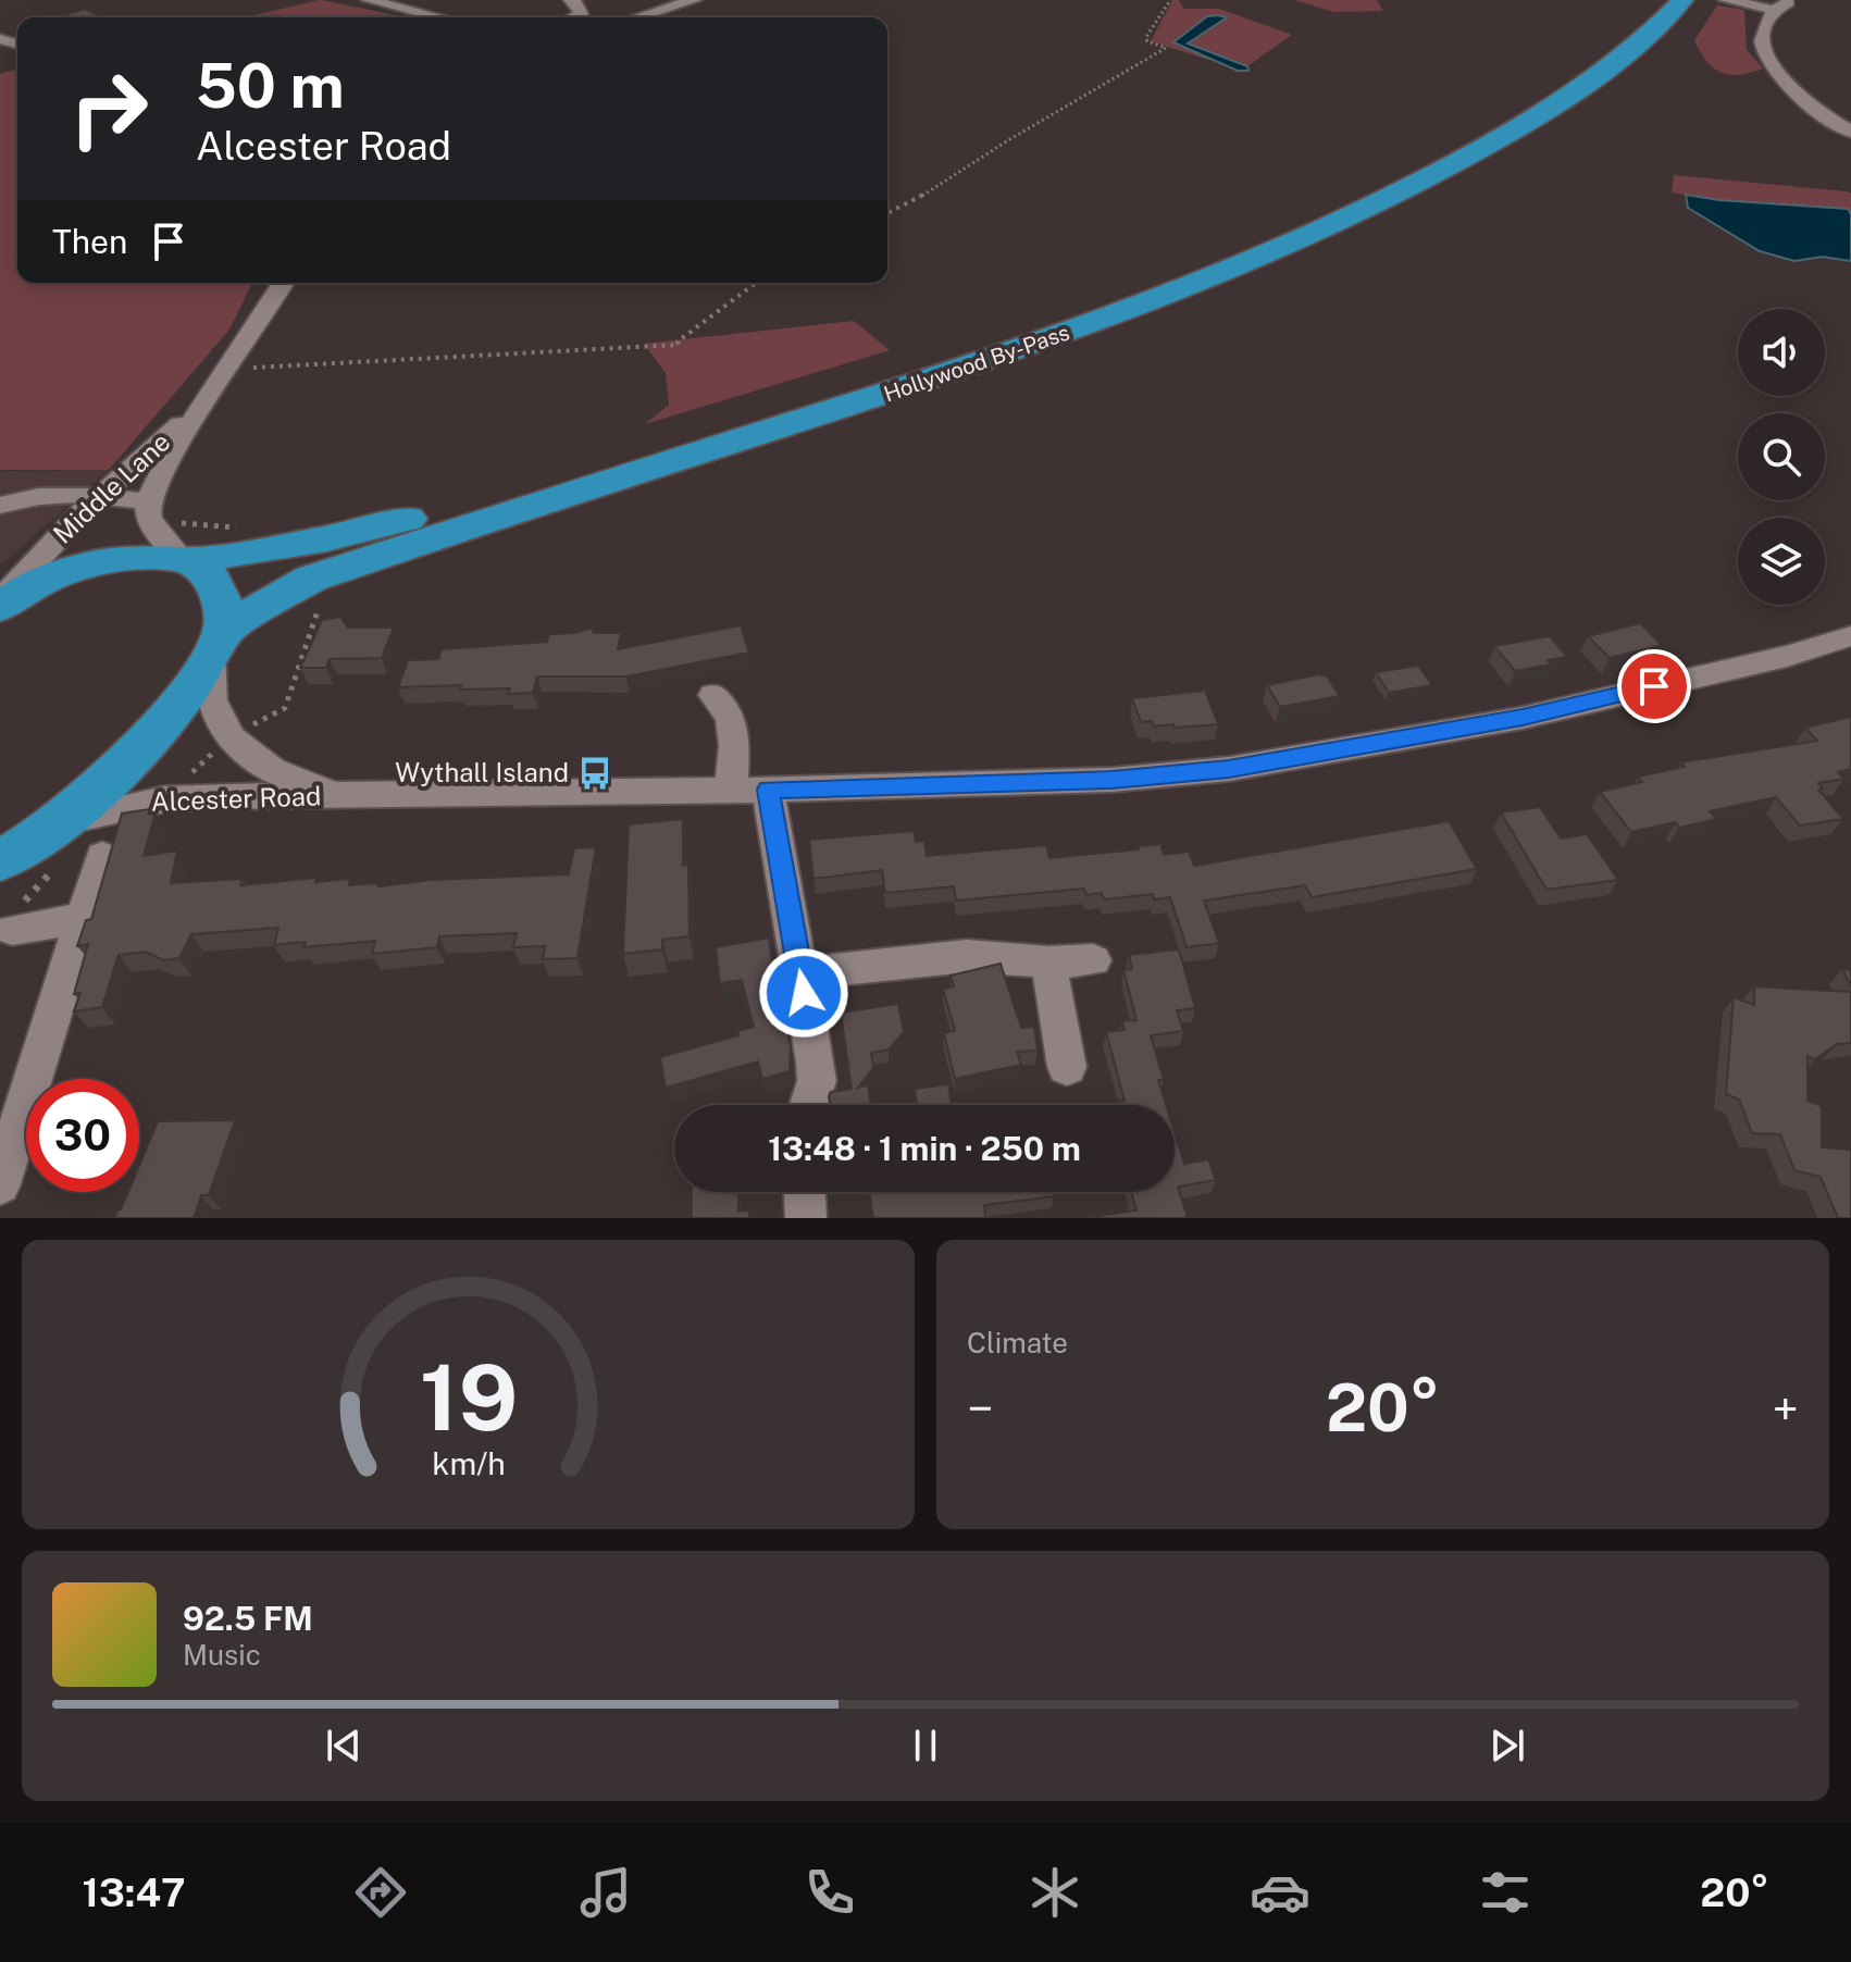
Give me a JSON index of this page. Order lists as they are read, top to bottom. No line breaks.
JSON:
{"streets":{"highway":["Hollywood By-Pass"],"street":["Middle Lane","Alcester Road"]},"crossings":[["Hollywood By-Pass","Middle Lane"],["Hollywood By-Pass","Alcester Road"]],"places":{"bus stop":["Wythall Island"]},"page":{"turn":["50 m","Alcester Road"],"then":"Then","limit":"30","trip":"13:48 · 1 min · 250 m","tile":"Climate","heat":["−","20°","+"],"song":["92.5 FM","Music"],"tabs":["13:47","20°"],"gauge":["19","km/h"]}}
